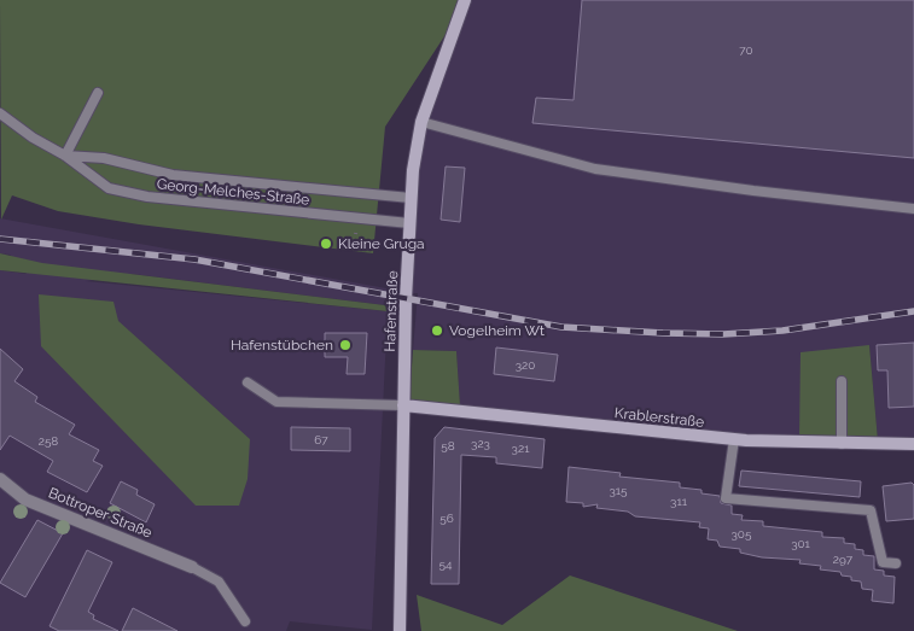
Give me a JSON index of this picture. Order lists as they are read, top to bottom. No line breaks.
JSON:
{"streets":{"main road":["Hafenstraße","Krablerstraße"],"street":["Bottroper Straße"],"lane":["Georg-Melches-Straße"]},"crossings":[["Georg-Melches-Straße","Hafenstraße"],["Hafenstraße","Krablerstraße"]],"places":["Kleine Gruga","Vogelheim Wt","Hafenstübchen"],"house_numbers":["70","320","67","258","323","58","321","315","311","56","305","301","297","54"]}
